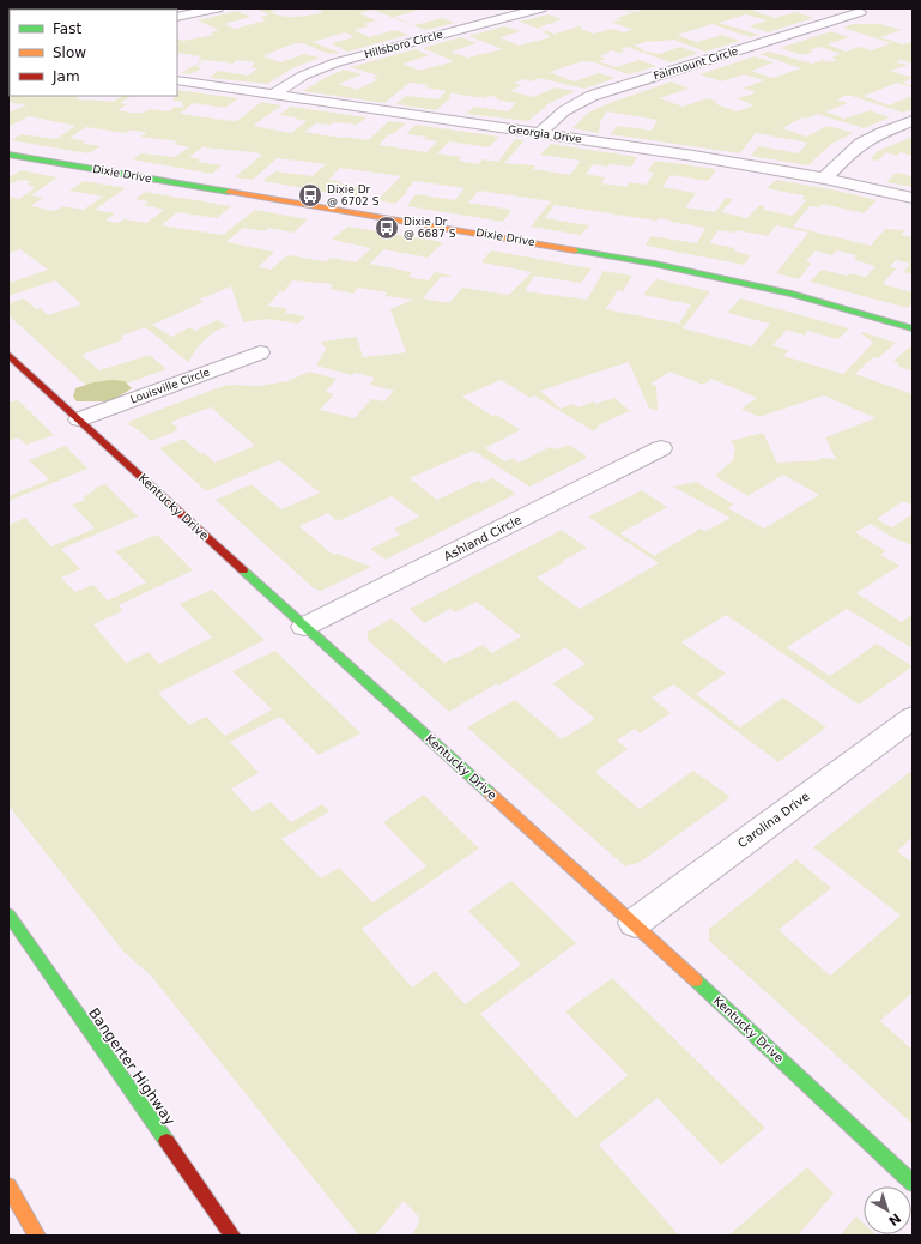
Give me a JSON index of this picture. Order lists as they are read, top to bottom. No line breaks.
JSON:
{"streets":{"main road":["Dixie Drive","Kentucky Drive","Bangerter Highway"],"street":["Hillsboro Circle","Fairmount Circle","Georgia Drive","Louisville Circle","Ashland Circle","Carolina Drive"]},"crossings":[["Hillsboro Circle","Georgia Drive"],["Fairmount Circle","Georgia Drive"],["Louisville Circle","Kentucky Drive"],["Kentucky Drive","Ashland Circle"],["Kentucky Drive","Carolina Drive"]],"places":{"bus stop":["Dixie Dr @ 6702 S","Dixie Dr @ 6687 S"]},"legend":["Fast","Slow","Jam"],"north":"bottom right"}
